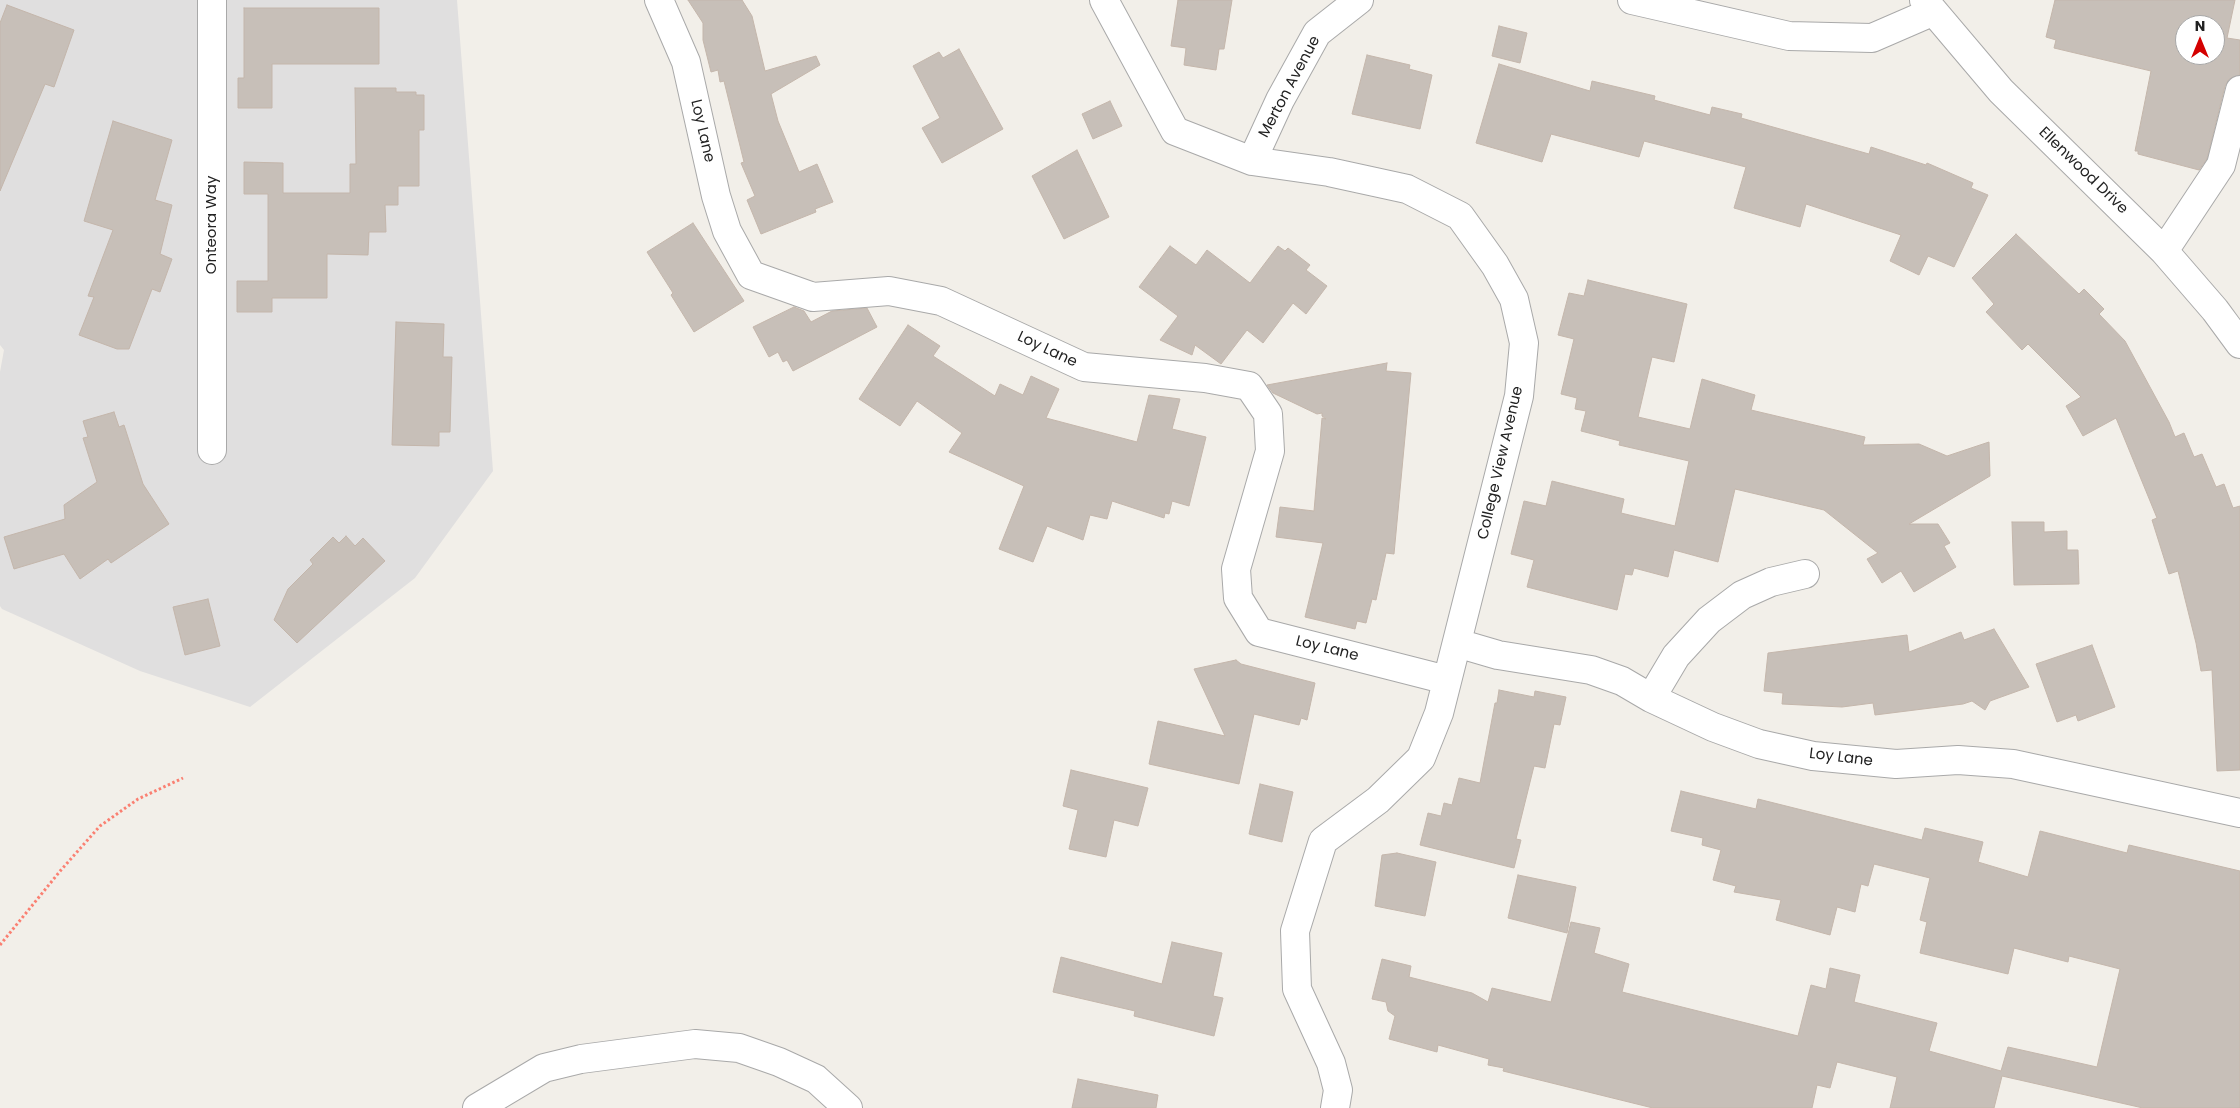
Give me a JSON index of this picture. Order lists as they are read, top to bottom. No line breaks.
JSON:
{"streets":{"street":["Merton Avenue","Loy Lane","Ellenwood Drive","Onteora Way","College View Avenue"]},"crossings":[["Merton Avenue","College View Avenue"],["Loy Lane","College View Avenue"]],"north":"top"}
